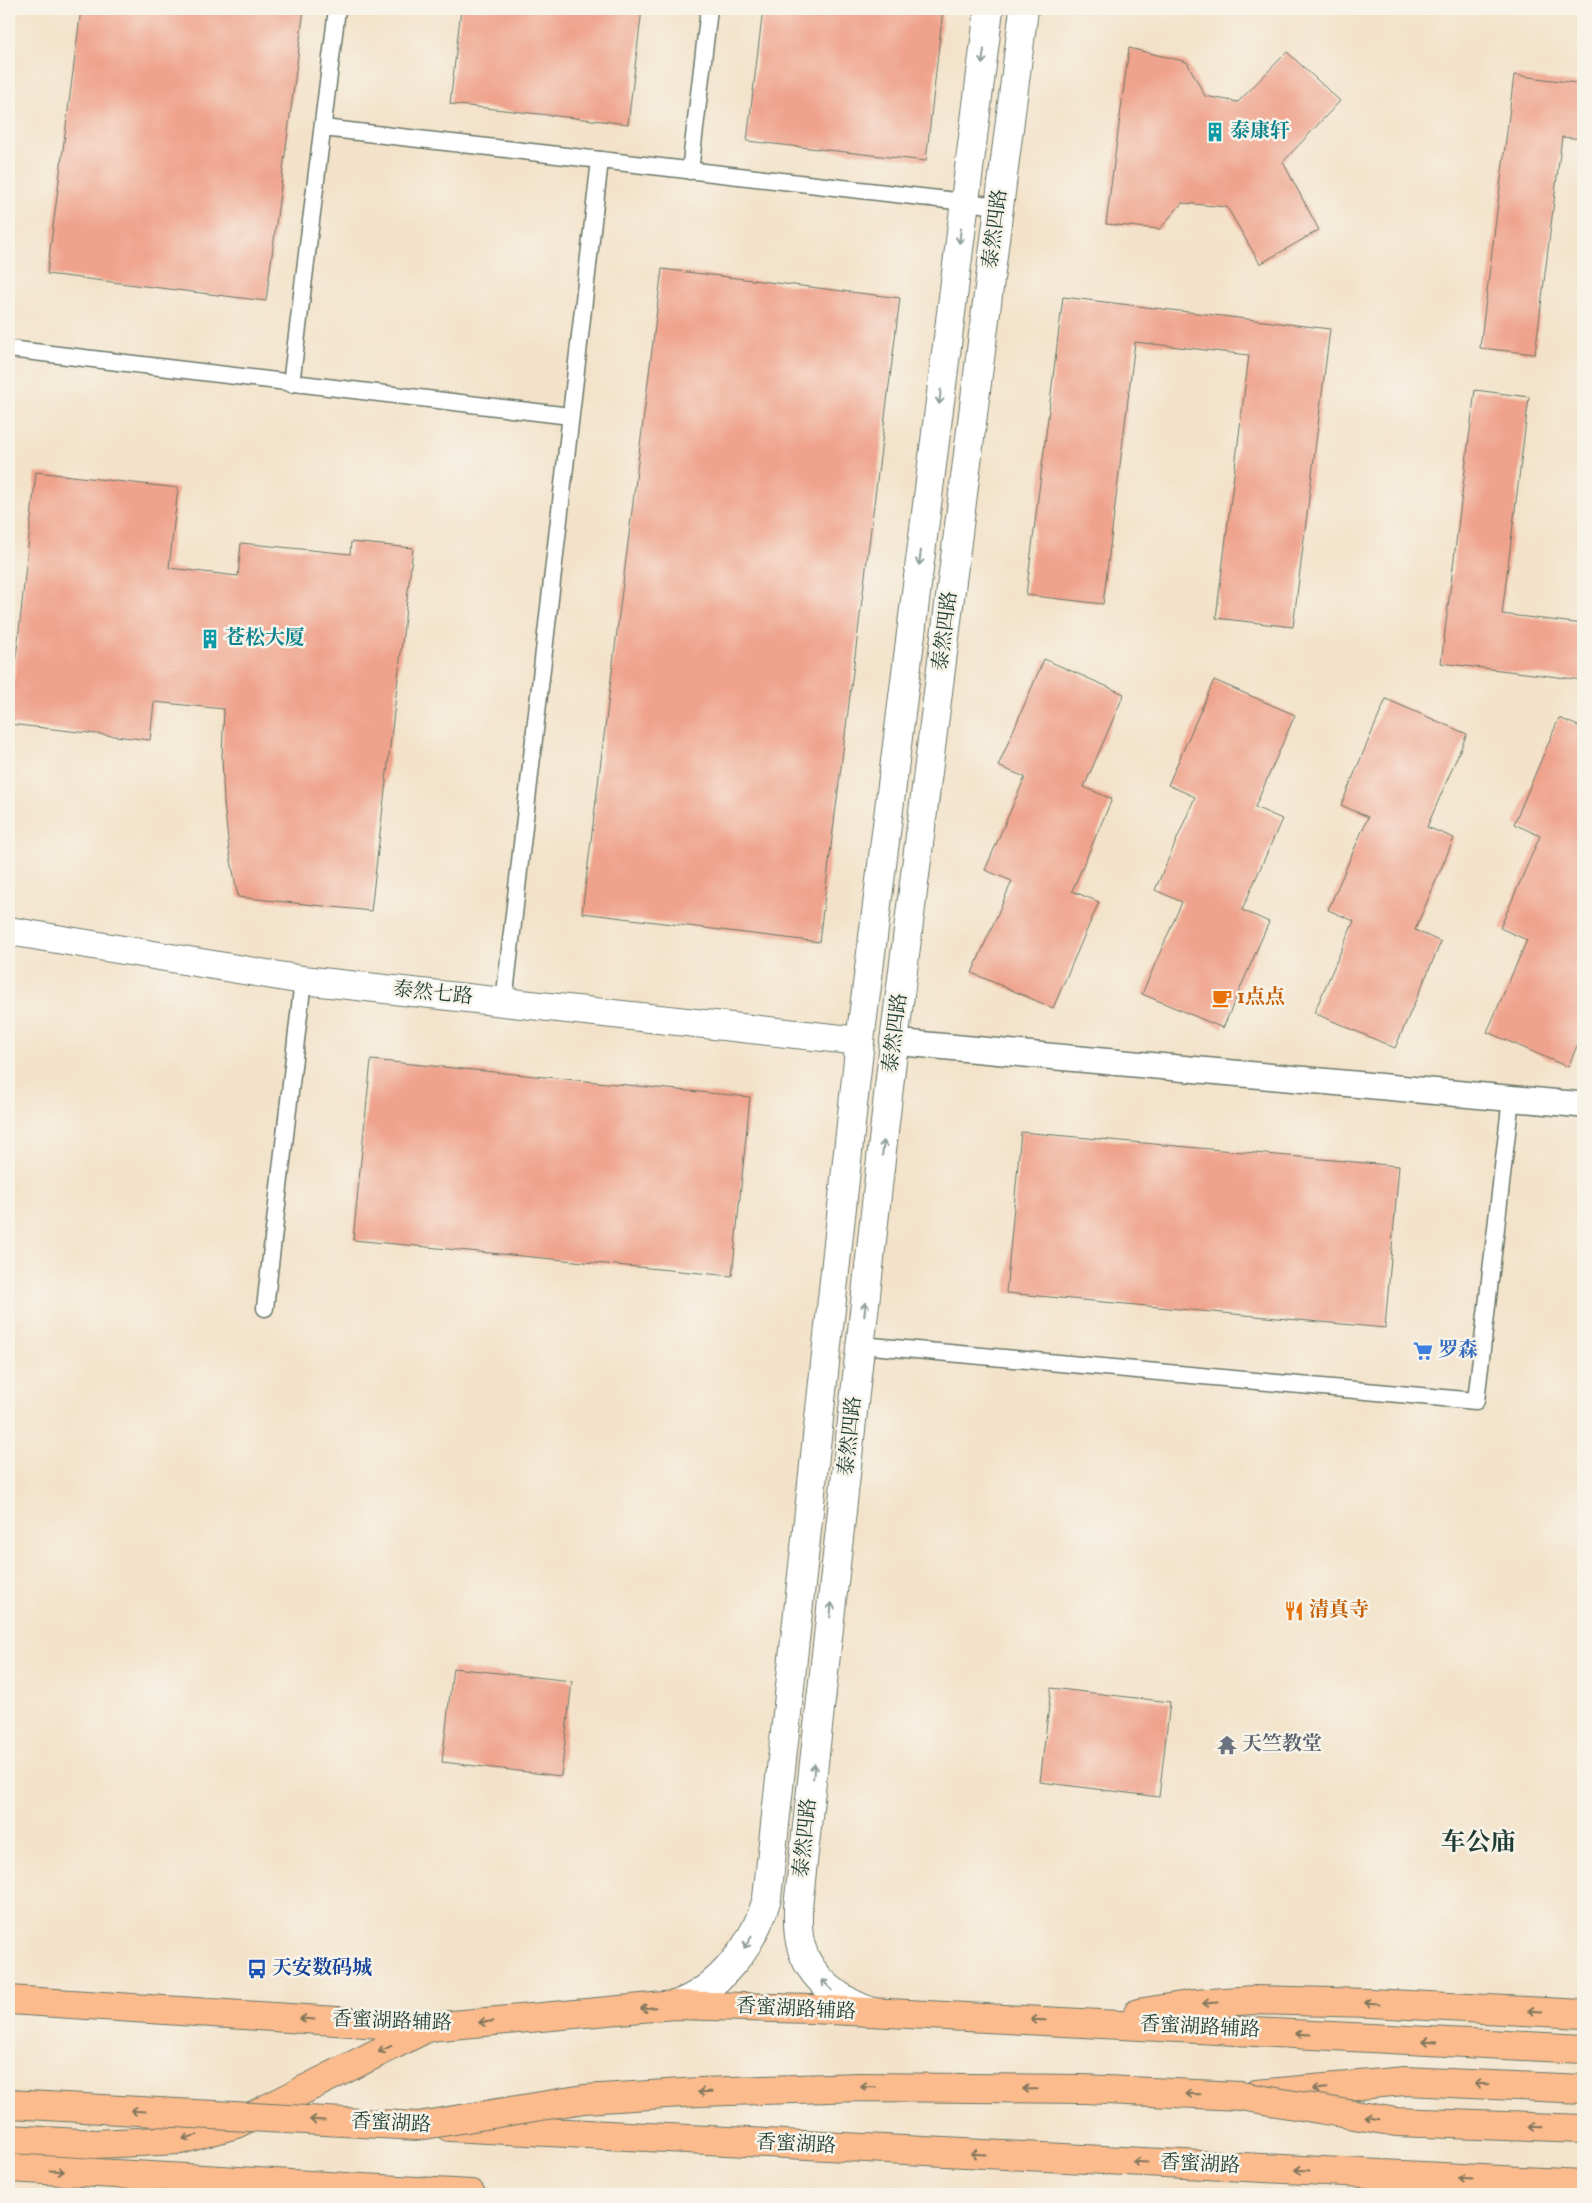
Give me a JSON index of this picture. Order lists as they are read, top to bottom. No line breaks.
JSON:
{"streets":{"main road":["香蜜湖路辅路","香蜜湖路"],"street":["泰然四路","泰然七路"]},"crossings":[["泰然四路","泰然七路"],["泰然四路","香蜜湖路辅路"]],"districts":["车公庙"],"places":{"building":["泰康轩","苍松大厦"],"cafe":["1点点"],"supermarket":["罗森"],"restaurant":["清真寺"],"temple":["天竺教堂"],"bus stop":["天安数码城"]}}
